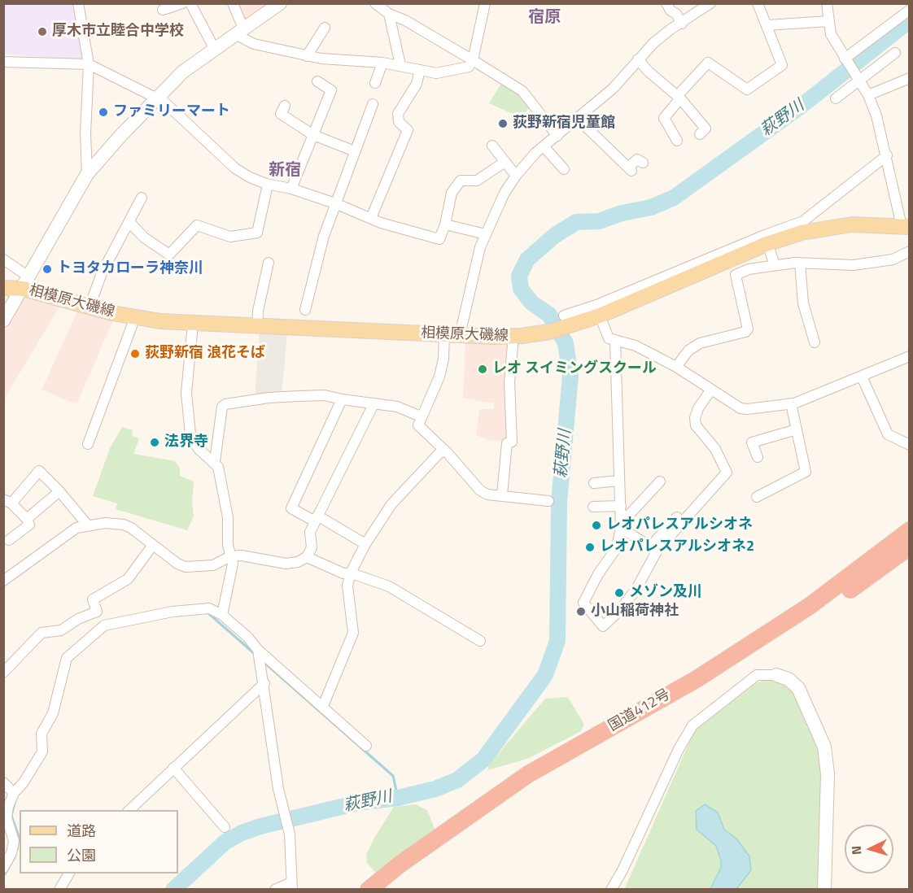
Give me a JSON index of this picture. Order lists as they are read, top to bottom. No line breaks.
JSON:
{"streets":{"highway":["国道412号"],"main road":["相模原大磯線"]},"districts":["宿原","新宿"],"water":["萩野川"],"places":["厚木市立睦合中学校","ファミリーマート","荻野新宿児童館","トヨタカローラ神奈川","荻野新宿 浪花そば","レオ スイミングスクール","法界寺","レオパレスアルシオネ","レオパレスアルシオネ2","メゾン及川","小山稲荷神社"],"legend":["道路","公園"],"north":"left"}
